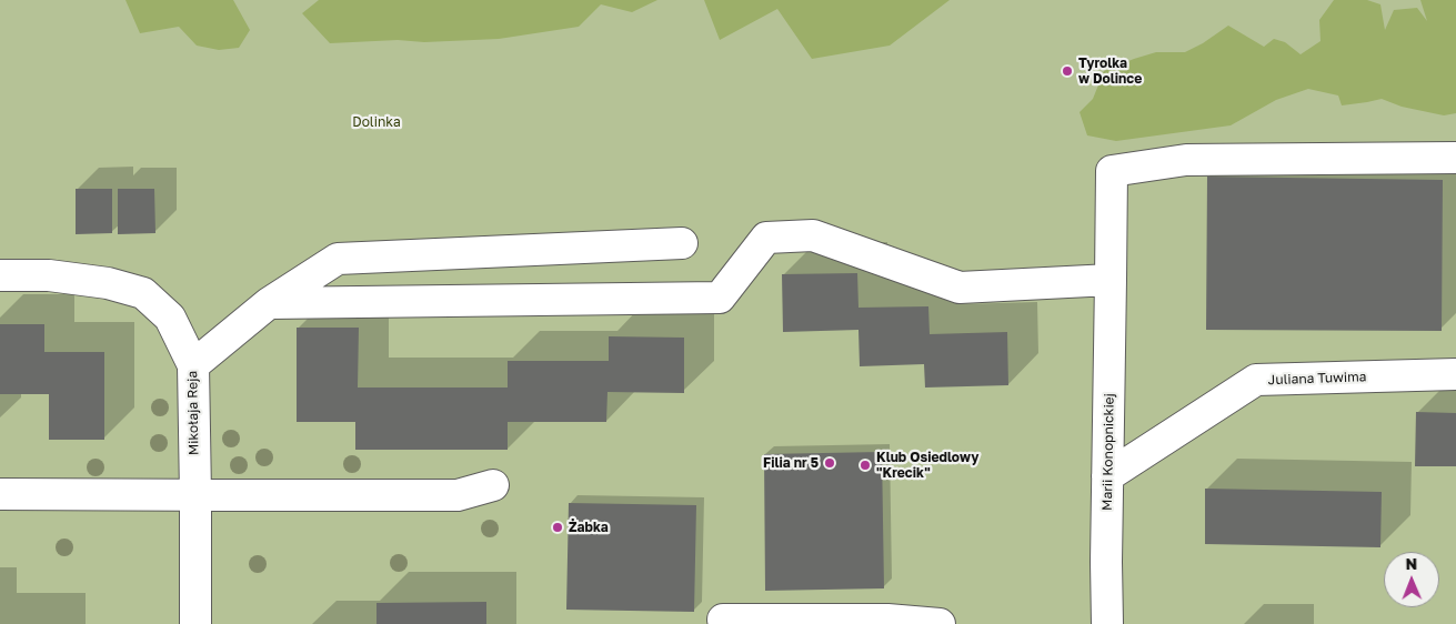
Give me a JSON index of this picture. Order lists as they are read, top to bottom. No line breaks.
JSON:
{"streets":{"street":["Juliana Tuwima","Mikołaja Reja","Marii Konopnickiej"]},"crossings":[["Juliana Tuwima","Marii Konopnickiej"]],"parks":["Dolinka"],"places":["Tyrolka w Dolince","Filia nr 5","Klub Osiedlowy \"Krecik\"","Żabka"],"north":"top"}
